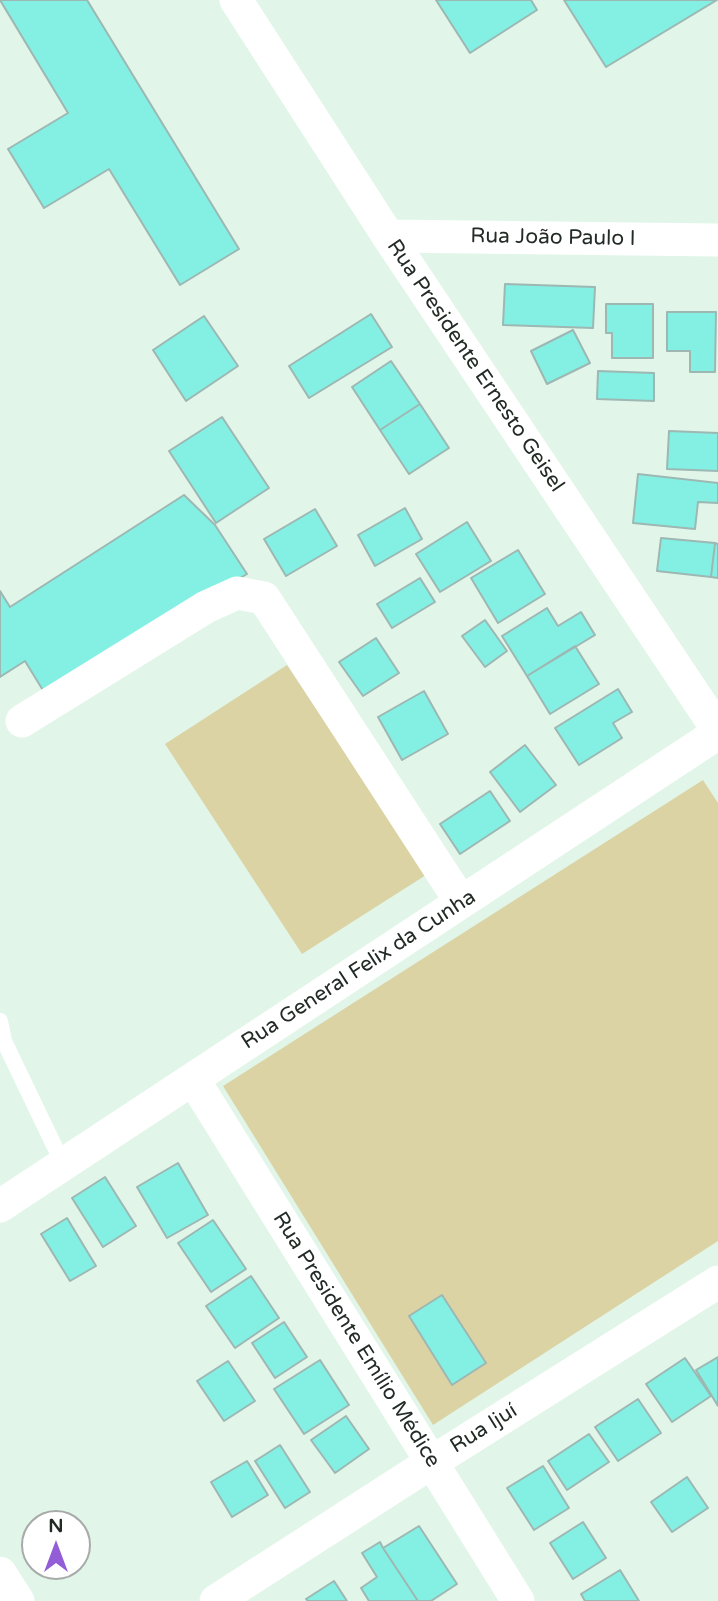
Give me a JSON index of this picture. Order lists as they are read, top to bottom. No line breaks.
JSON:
{"streets":{"street":["Rua João Paulo I","Rua Presidente Ernesto Geisel","Rua General Felix da Cunha","Rua Presidente Emílio Médice","Rua Ijuí"]},"crossings":[["Rua João Paulo I","Rua Presidente Ernesto Geisel"],["Rua Presidente Ernesto Geisel","Rua General Felix da Cunha"],["Rua General Felix da Cunha","Rua Presidente Emílio Médice"],["Rua Presidente Emílio Médice","Rua Ijuí"]],"north":"top"}
